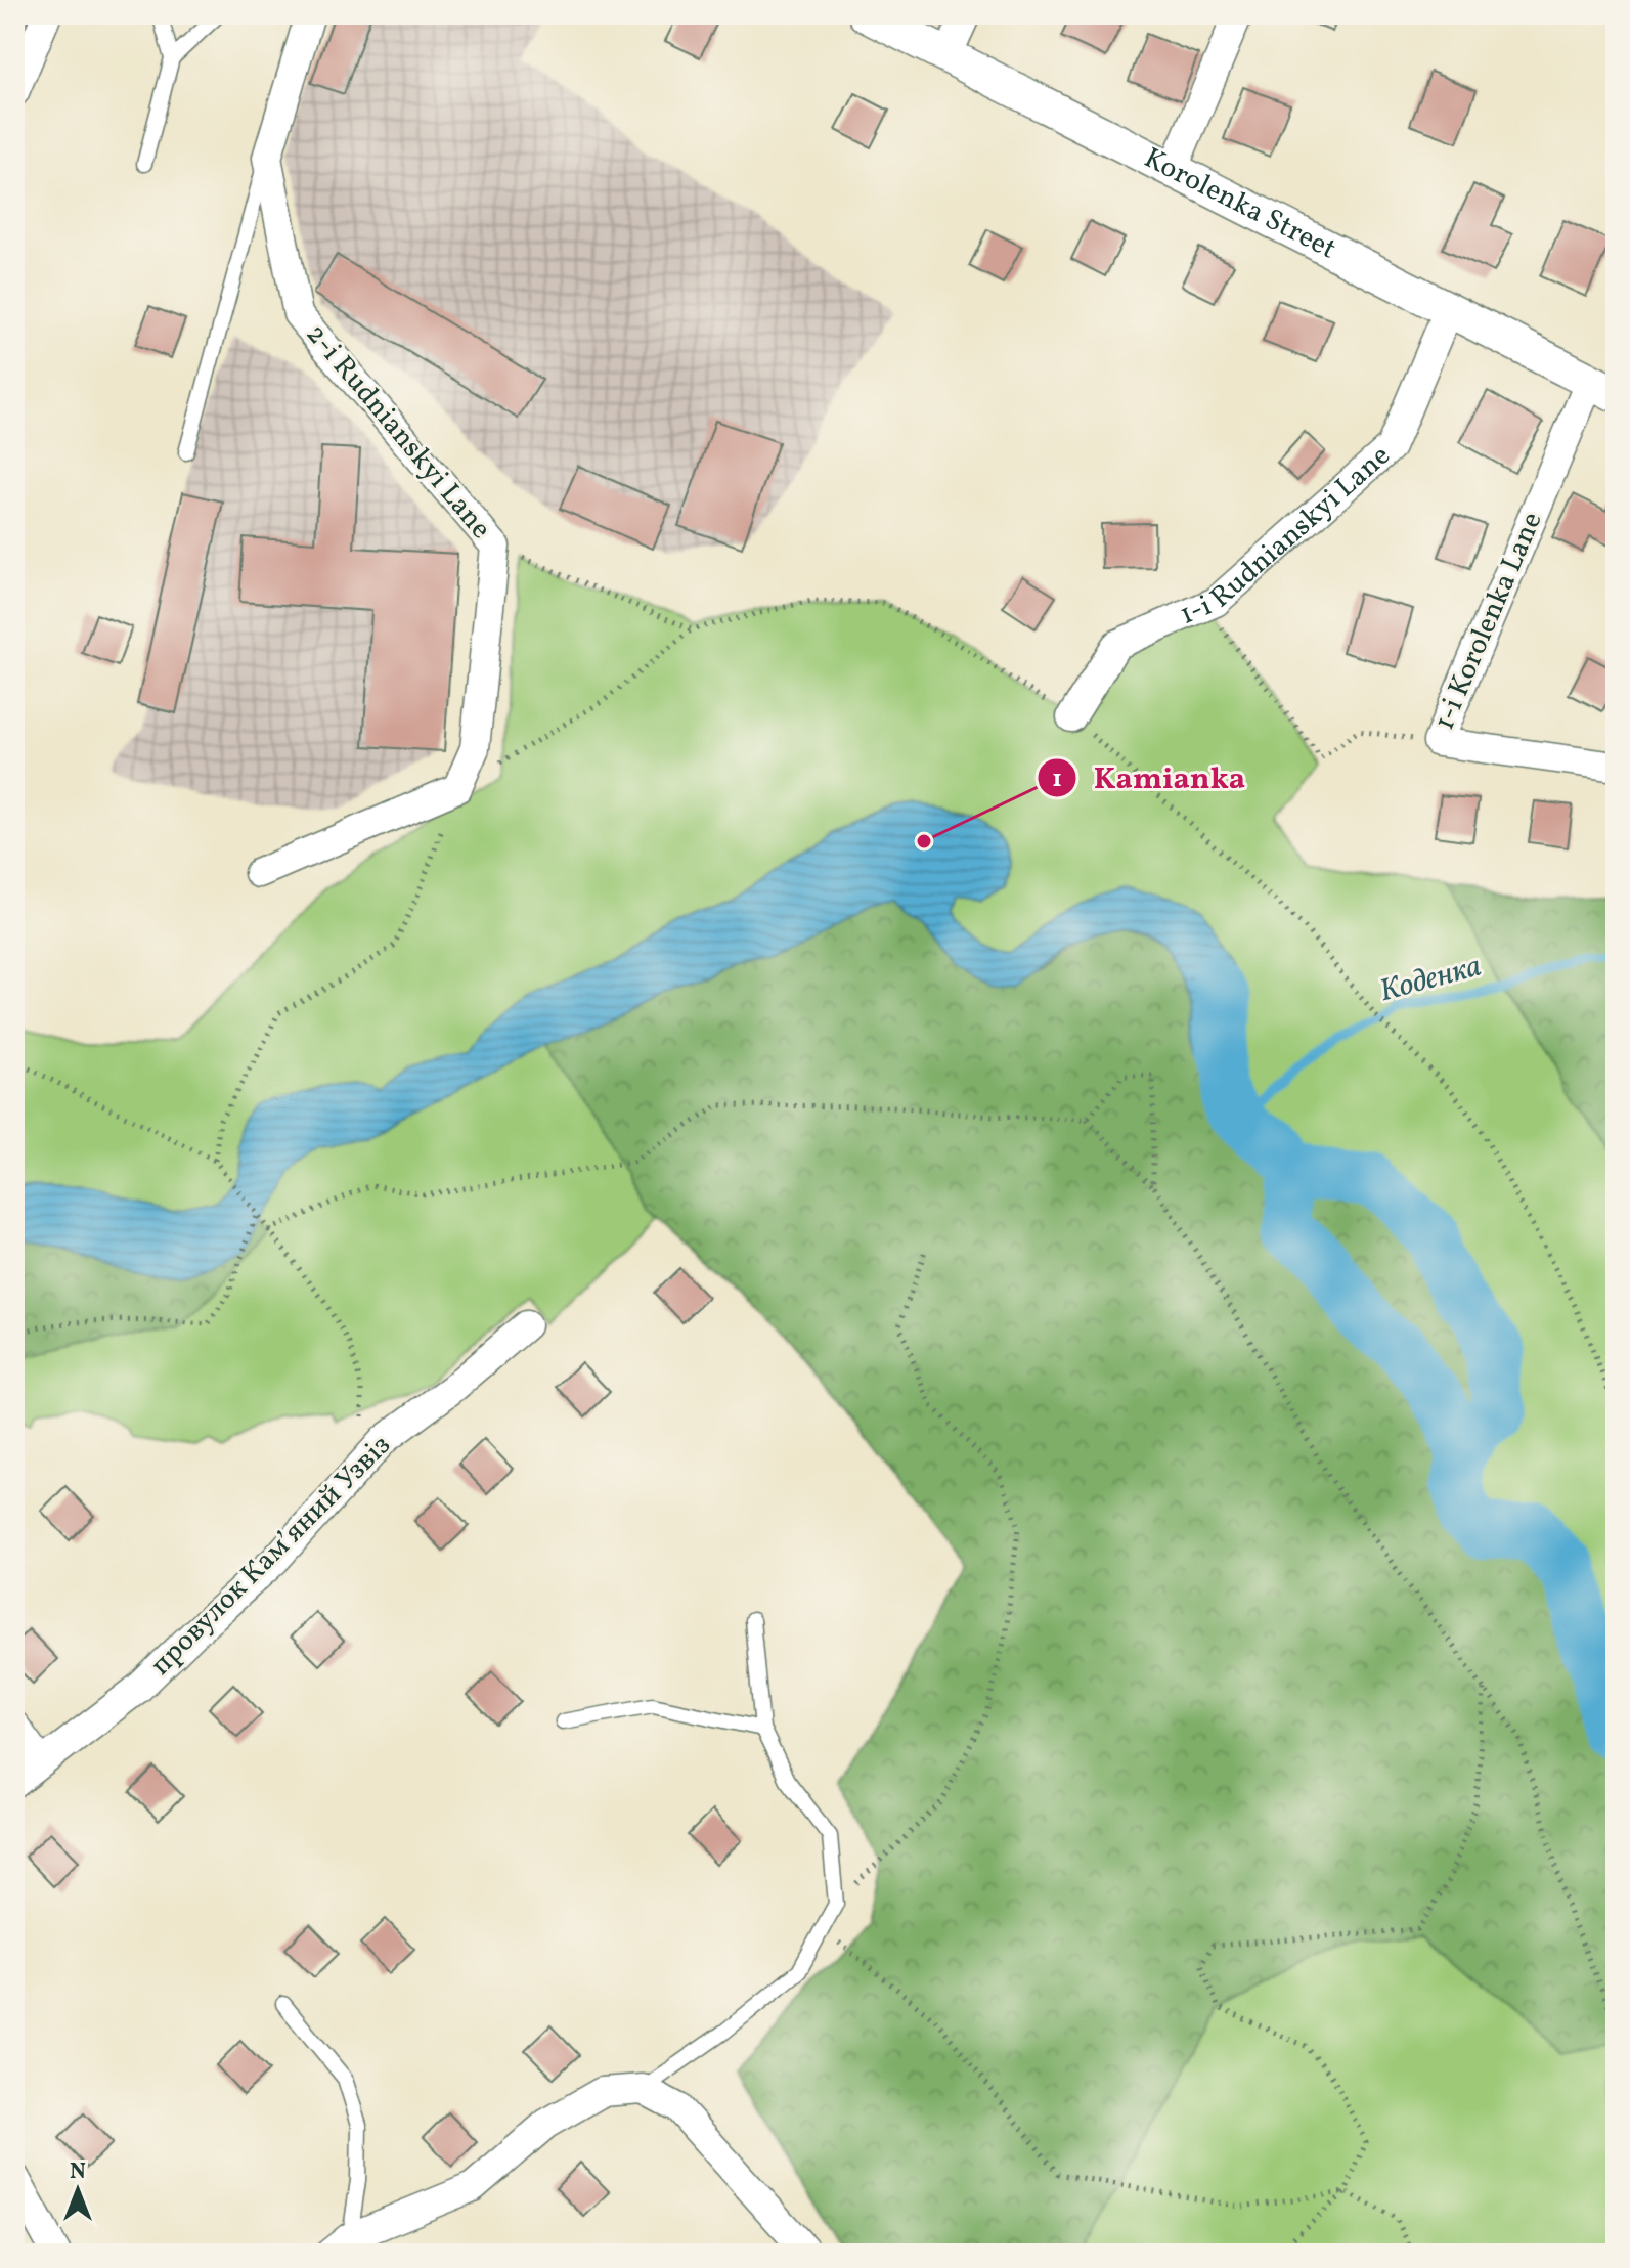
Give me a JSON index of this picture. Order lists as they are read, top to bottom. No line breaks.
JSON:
{"streets":{"street":["Korolenka Street","2-i Rudnianskyi Lane","1-i Rudnianskyi Lane","1-i Korolenka Lane","провулок Камʼяний Узвіз"]},"crossings":[["Korolenka Street","1-i Rudnianskyi Lane"],["Korolenka Street","1-i Korolenka Lane"]],"water":["Коденка"],"places":["Kamianka"],"north":"top"}
